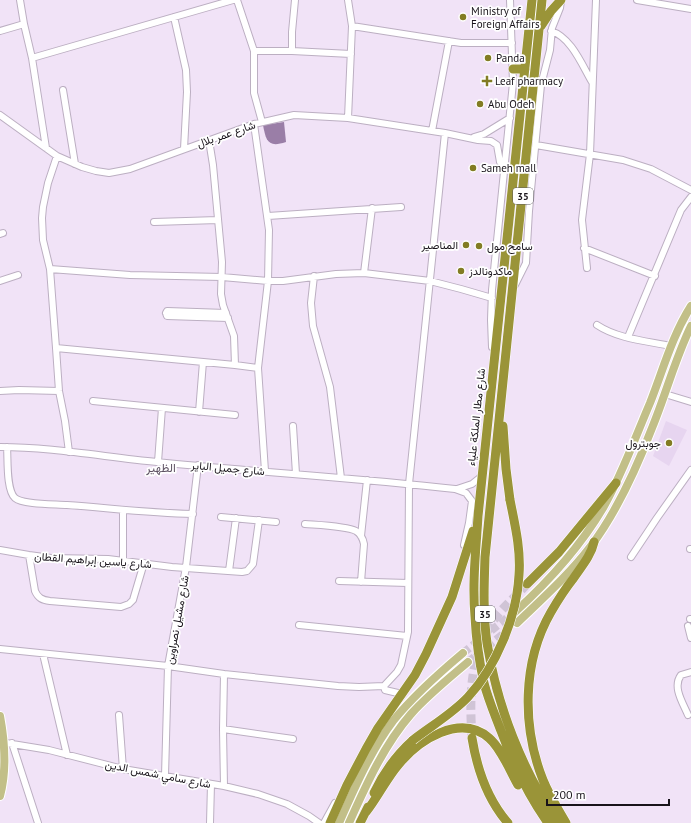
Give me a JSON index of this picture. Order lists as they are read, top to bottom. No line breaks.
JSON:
{"streets":{"highway":["35","شارع مطار الملكة علياء"],"street":["شارع عمر بلال","شارع جميل الباير","شارع ياسين إبراهيم القطان","شارع مشيل نصراوين","شارع سامي شمس الدين"]},"crossings":[["شارع مطار الملكة علياء","شارع جميل الباير"],["شارع جميل الباير","شارع مشيل نصراوين"],["شارع ياسين إبراهيم القطان","شارع مشيل نصراوين"],["شارع مشيل نصراوين","شارع سامي شمس الدين"]],"districts":["الظهير"],"places":{"other":["Ministry of Foreign Affairs","Panda","Abu Odeh","Sameh mall","المناصير","سامح مول","ماكدونالدز","جوبترول"],"health":["Leaf pharmacy"]},"scale_bar":"200 m"}
